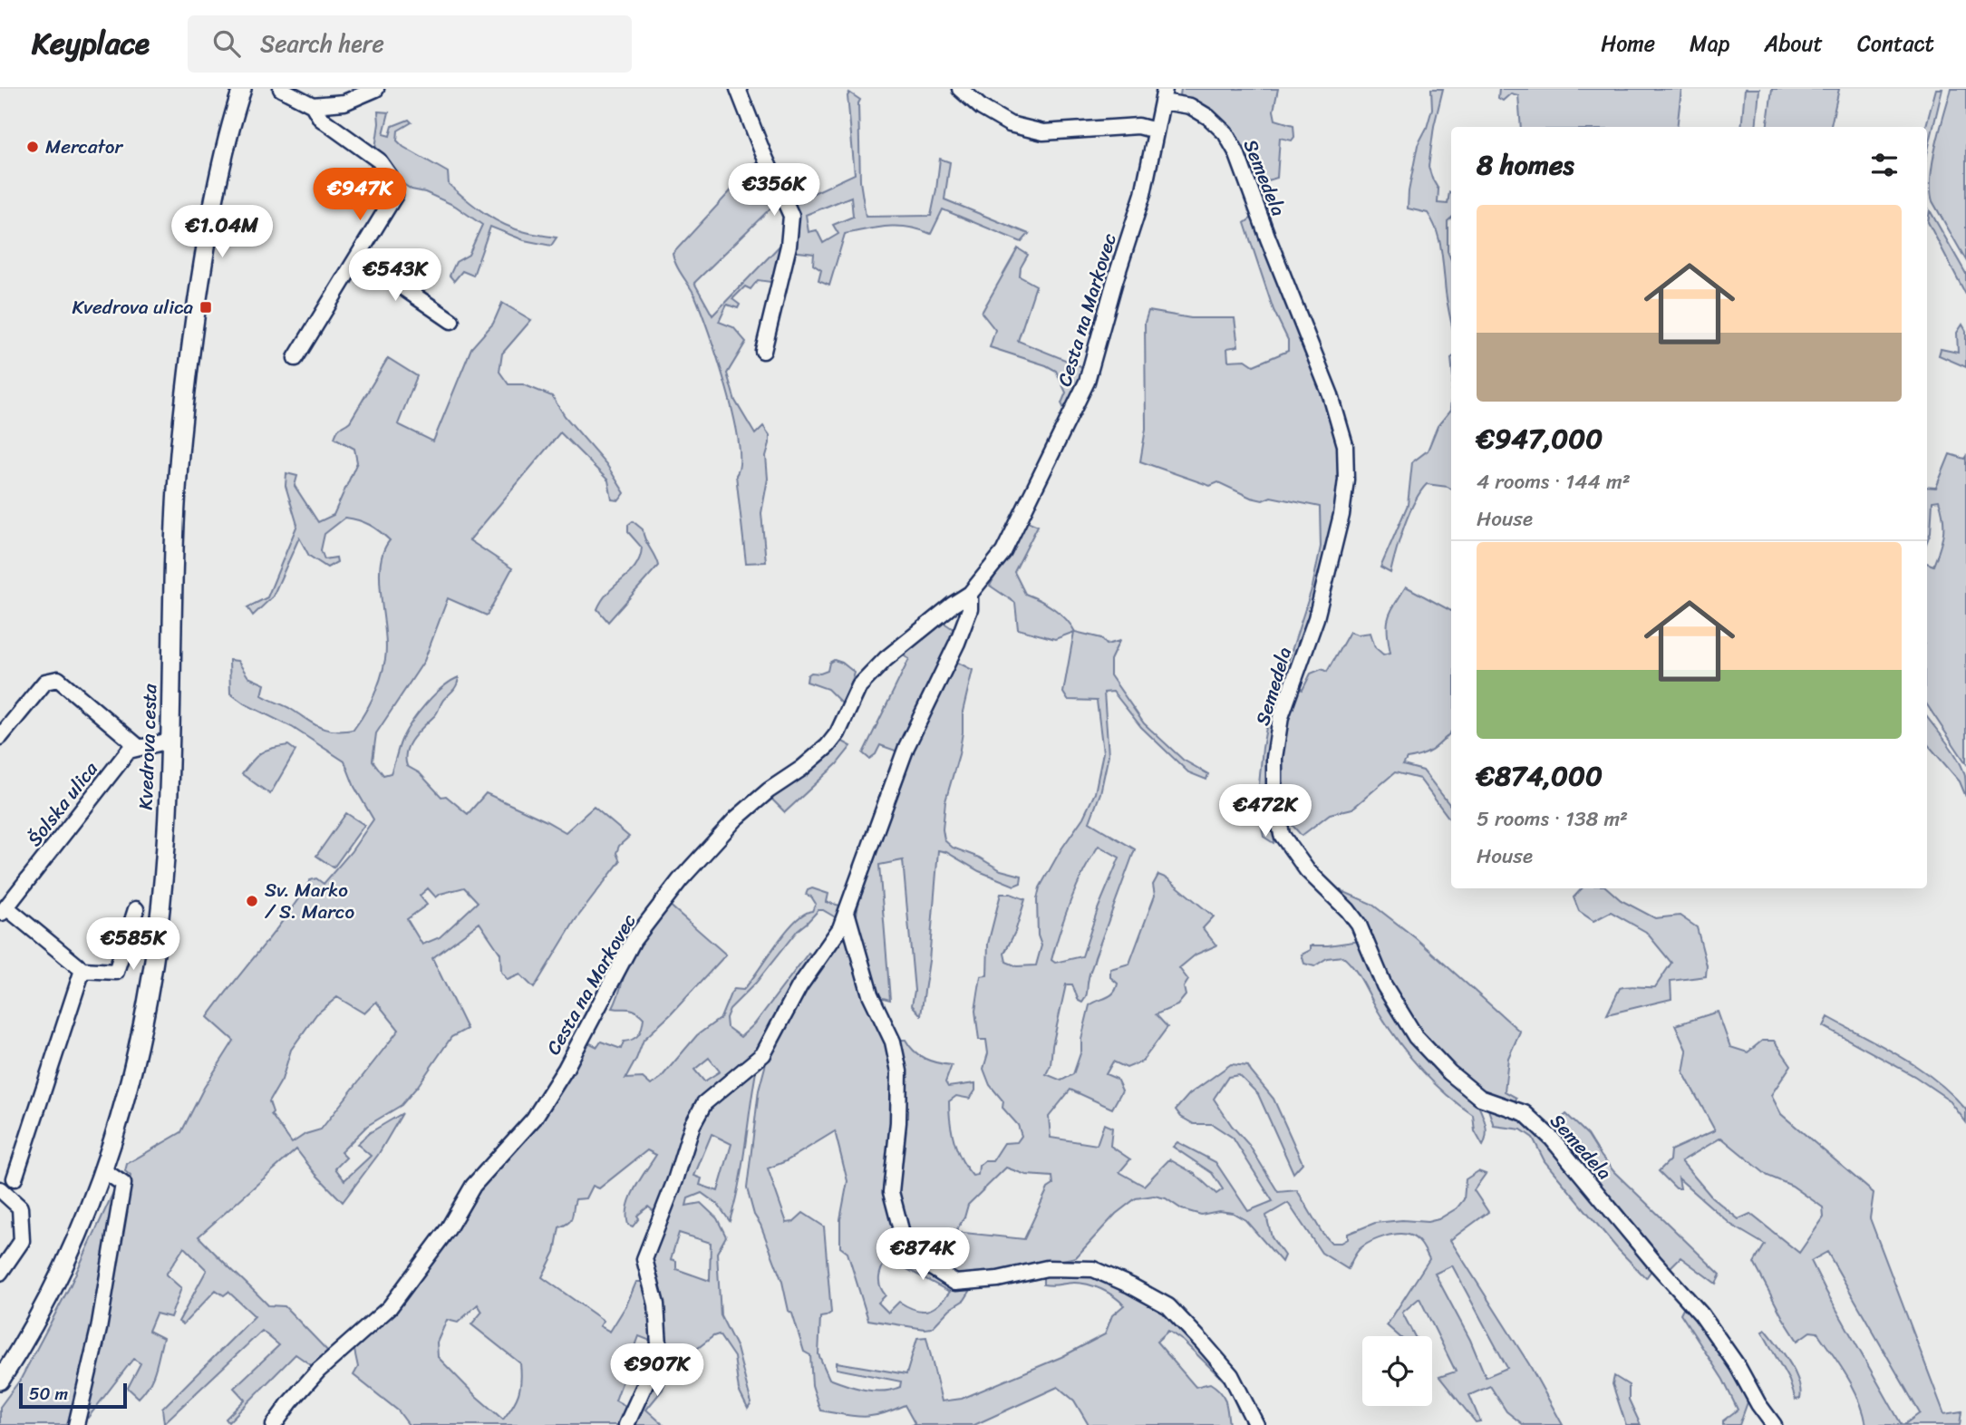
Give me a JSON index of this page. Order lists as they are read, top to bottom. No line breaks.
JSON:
{"streets":{"street":["Semedela","Cesta na Markovec","Kvedrova cesta","Šolska ulica"]},"crossings":[["Semedela","Cesta na Markovec"],["Kvedrova cesta","Šolska ulica"]],"places":{"other":["Mercator","Sv. Marko / S. Marco"],"transit":["Kvedrova ulica"]},"scale_bar":"50 m","page":{"header":"Keyplace","search":"Search here","nav":["Home","Map","About","Contact"],"heading":"8 homes","price":["€356K","€947K","€1.04M","€543K","€472K","€585K","€874K","€907K"],"list":[{"name":"€947,000","note":"4 rooms · 144 m² · House"},{"name":"€874,000","note":"5 rooms · 138 m² · House"}],"scale":"50 m"}}
